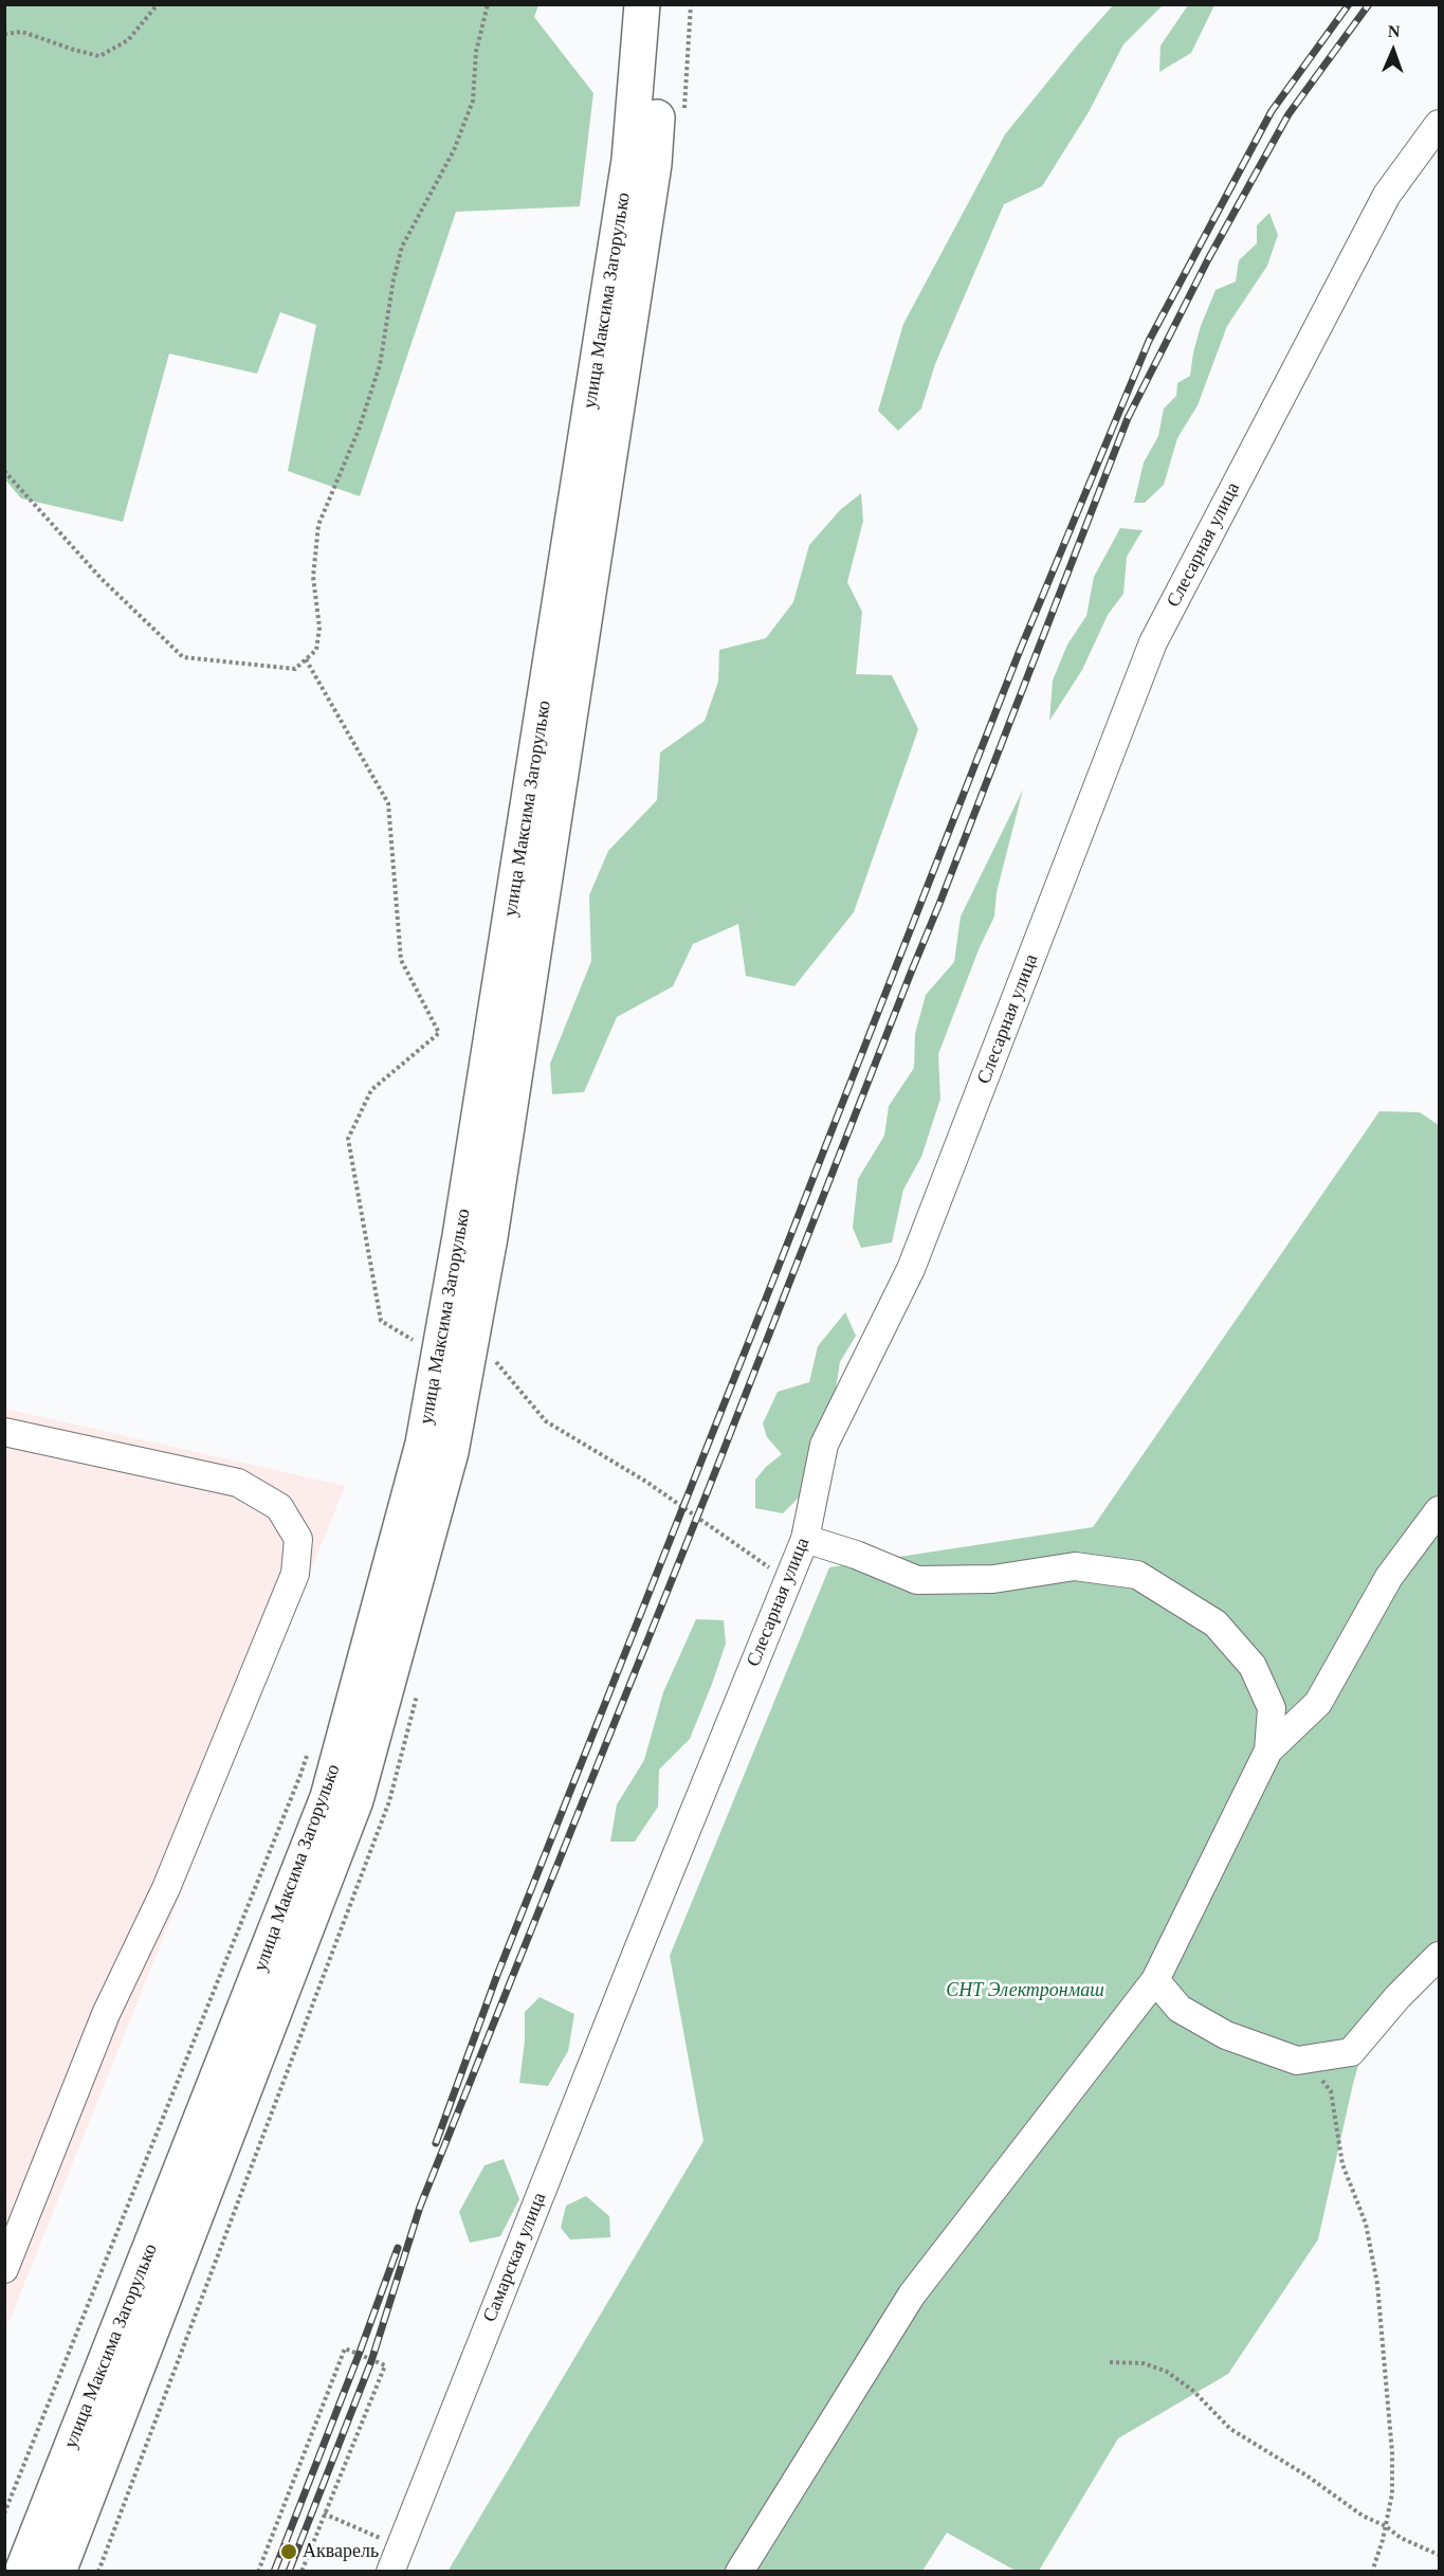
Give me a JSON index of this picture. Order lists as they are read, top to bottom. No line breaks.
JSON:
{"streets":{"main road":["улица Максима Загорулько"],"street":["Слесарная улица","Самарская улица"]},"crossings":[["Слесарная улица","Самарская улица"]],"parks":["СНТ Электронмаш"],"places":["Акварель"],"north":"top"}
